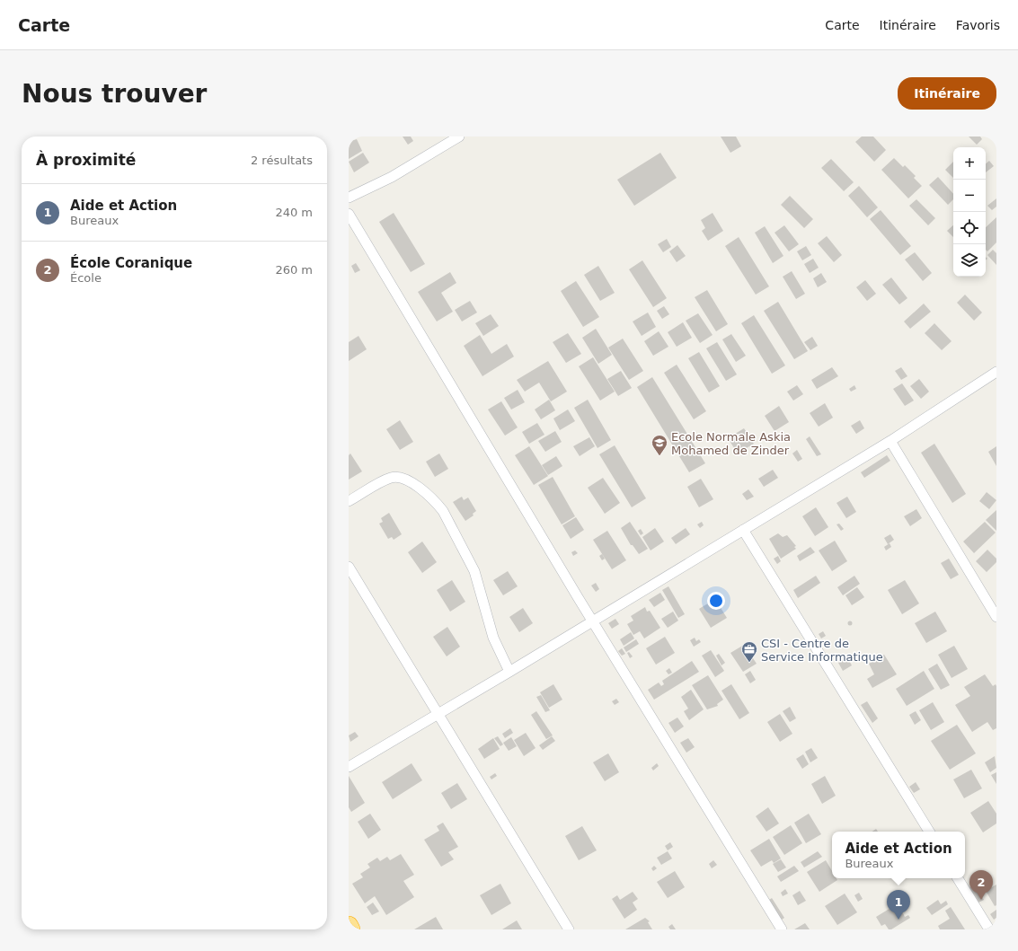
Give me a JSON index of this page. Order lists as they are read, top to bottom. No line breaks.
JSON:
{"places":{"school or university":["Ecole Normale Askia Mohamed de Zinder"],"office":["CSI - Centre de Service Informatique"]},"page":{"header":"Carte","nav":["Carte","Itinéraire","Favoris"],"buttons":"Itinéraire","title":"Nous trouver","heading":["À proximité","2 résultats"],"map_buttons":["+","−"],"list":[{"mark":"1","name":"Aide et Action","note":"Bureaux","value":"240 m"},{"mark":"2","name":"École Coranique","note":"École","value":"260 m"}],"popup":["Aide et Action","Bureaux"],"pins":["2","1"]}}
